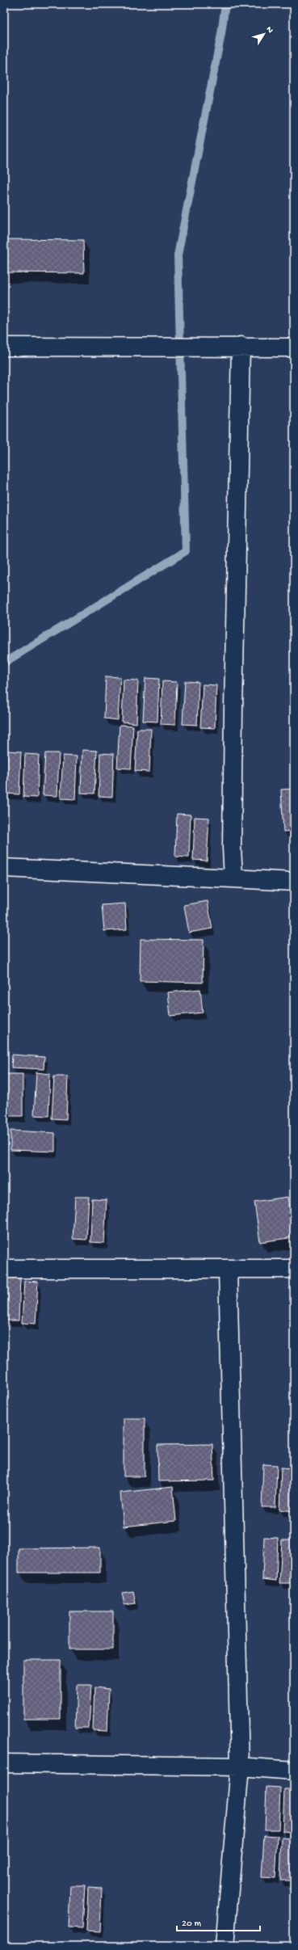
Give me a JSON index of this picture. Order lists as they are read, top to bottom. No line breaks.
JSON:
{"scale_bar":"20 m","north":"top right"}
